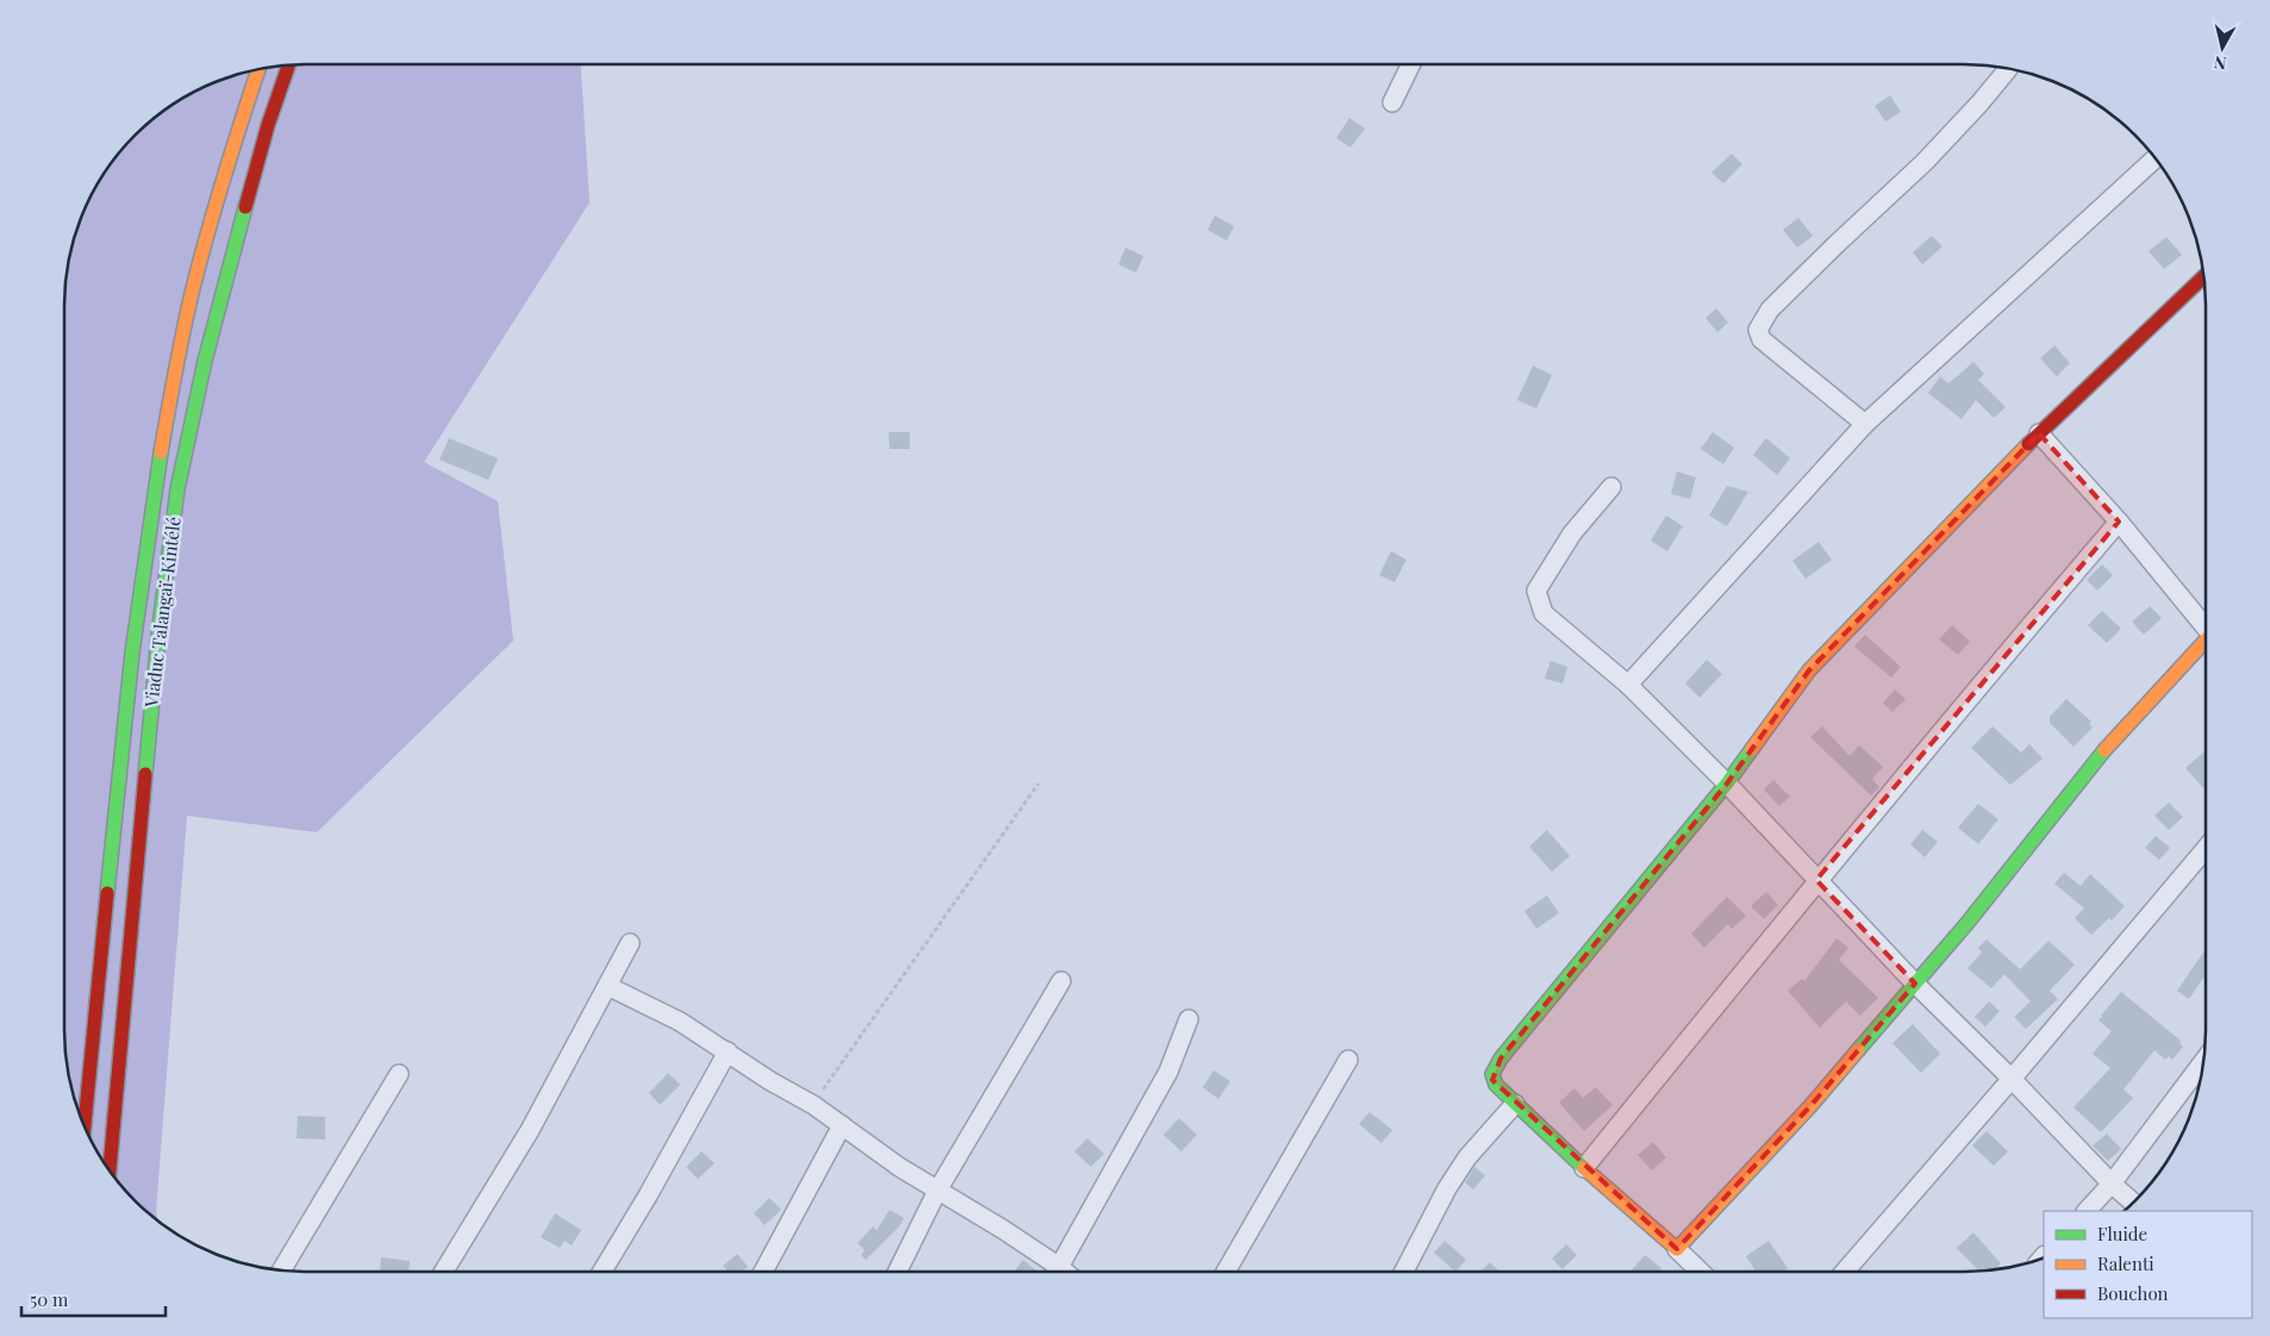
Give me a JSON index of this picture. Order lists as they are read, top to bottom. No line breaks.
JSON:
{"streets":{"main road":["Viaduc Talangaï-Kintélé"]},"legend":["Fluide","Ralenti","Bouchon"],"scale_bar":"50 m","north":"bottom"}
